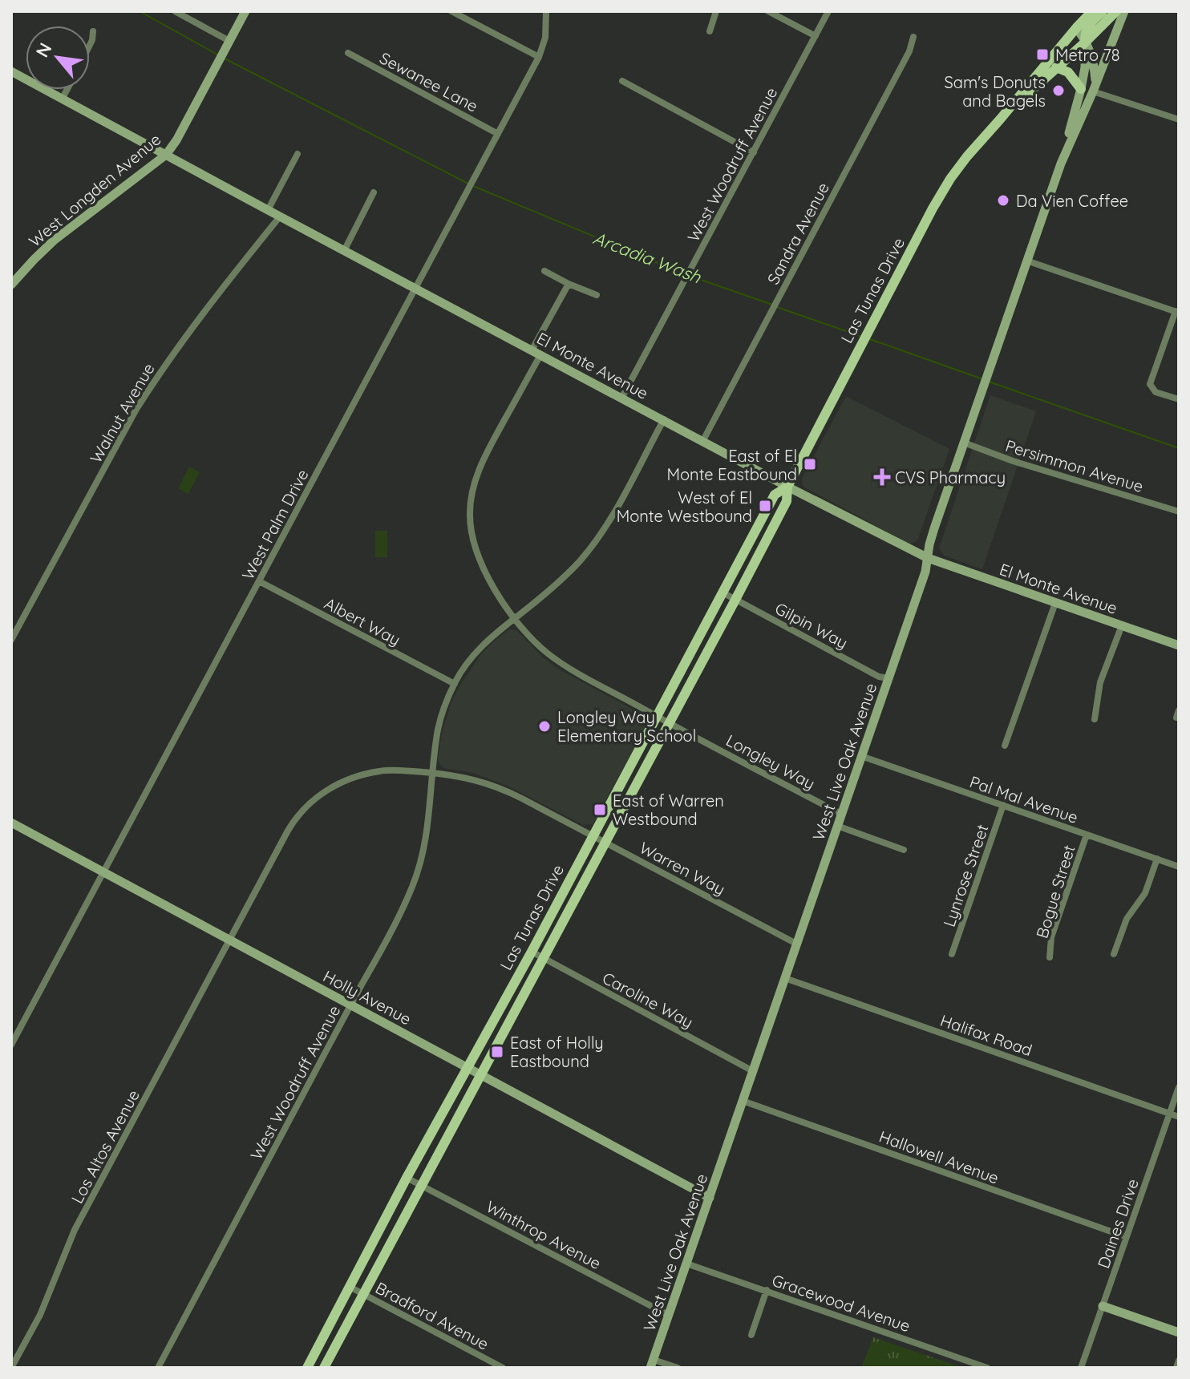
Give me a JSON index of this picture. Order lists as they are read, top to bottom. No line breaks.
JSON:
{"streets":{"main road":["Las Tunas Drive"],"street":["Sewanee Lane","West Woodruff Avenue","West Longden Avenue","Sandra Avenue","El Monte Avenue","Walnut Avenue","Persimmon Avenue","West Palm Drive","Albert Way","Gilpin Way","Longley Way","West Live Oak Avenue","Pal Mal Avenue","Warren Way","Lynrose Street","Bogue Street","Holly Avenue","Caroline Way","Halifax Road","Los Altos Avenue","Hallowell Avenue","Daines Drive","Winthrop Avenue","Gracewood Avenue","Bradford Avenue"]},"crossings":[["Sewanee Lane","West Palm Drive"],["West Woodruff Avenue","El Monte Avenue"],["West Woodruff Avenue","Albert Way"],["West Woodruff Avenue","Longley Way"],["West Woodruff Avenue","Warren Way"],["West Woodruff Avenue","Holly Avenue"],["West Longden Avenue","El Monte Avenue"],["Sandra Avenue","El Monte Avenue"],["Las Tunas Drive","El Monte Avenue"],["Las Tunas Drive","Gilpin Way"],["Las Tunas Drive","Longley Way"],["Las Tunas Drive","West Live Oak Avenue"],["Las Tunas Drive","Warren Way"],["Las Tunas Drive","Holly Avenue"],["Las Tunas Drive","Caroline Way"],["Las Tunas Drive","Winthrop Avenue"],["Las Tunas Drive","Bradford Avenue"],["El Monte Avenue","Walnut Avenue"],["El Monte Avenue","West Palm Drive"],["El Monte Avenue","Longley Way"],["El Monte Avenue","West Live Oak Avenue"],["Persimmon Avenue","West Live Oak Avenue"],["West Palm Drive","Albert Way"],["West Palm Drive","Holly Avenue"],["Gilpin Way","West Live Oak Avenue"],["Longley Way","West Live Oak Avenue"],["West Live Oak Avenue","Pal Mal Avenue"],["West Live Oak Avenue","Warren Way"],["West Live Oak Avenue","Holly Avenue"],["West Live Oak Avenue","Caroline Way"],["West Live Oak Avenue","Halifax Road"],["West Live Oak Avenue","Hallowell Avenue"],["West Live Oak Avenue","Winthrop Avenue"],["West Live Oak Avenue","Gracewood Avenue"],["Pal Mal Avenue","Lynrose Street"],["Pal Mal Avenue","Bogue Street"],["Warren Way","Holly Avenue"],["Warren Way","Los Altos Avenue"],["Holly Avenue","Los Altos Avenue"],["Halifax Road","Daines Drive"],["Hallowell Avenue","Daines Drive"]],"water":["Arcadia Wash"],"places":{"transit":["Metro 78","East of El Monte Eastbound","West of El Monte Westbound","East of Warren Westbound","East of Holly Eastbound"],"other":["Sam's Donuts and Bagels","Da Vien Coffee","Longley Way Elementary School"],"health":["CVS Pharmacy"]},"north":"top left"}
